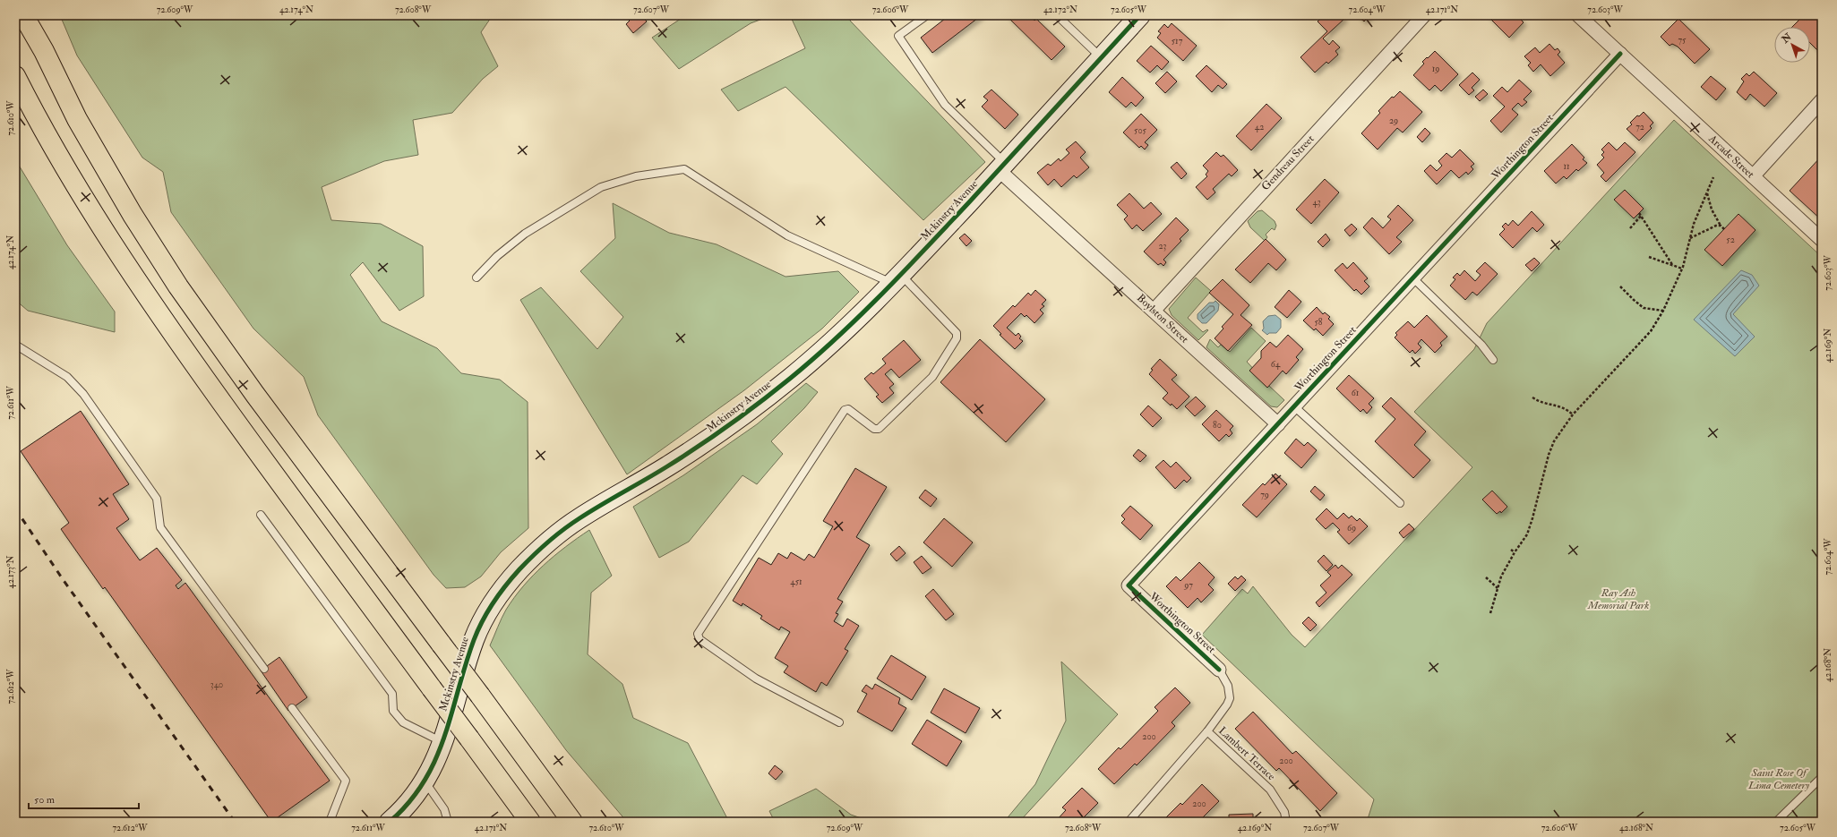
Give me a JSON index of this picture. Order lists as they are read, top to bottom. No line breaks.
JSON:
{"streets":{"street":["Worthington Street","Arcade Street","Gendreau Street","Mckinstry Avenue","Boylston Street"],"lane":["Lambert Terrace"]},"crossings":[["Worthington Street","Arcade Street"],["Worthington Street","Boylston Street"],["Worthington Street","Lambert Terrace"],["Gendreau Street","Boylston Street"],["Mckinstry Avenue","Boylston Street"]],"parks":["Ray Ash Memorial Park","Saint Rose Of Lima Cemetery"],"house_numbers":["75","517","19","29","42","72","505","11","43","52","23","58","64","61","80","79","69","451","97","340","200","200","200"],"scale_bar":"50 m","north":"top left","coordinates":["72.609°W","42.174°N","72.608°W","72.607°W","72.606°W","42.172°N","72.605°W","72.604°W","42.171°N","72.603°W","72.610°W","42.169°N","72.611°W","42.173°N","42.168°N","72.612°W"]}
